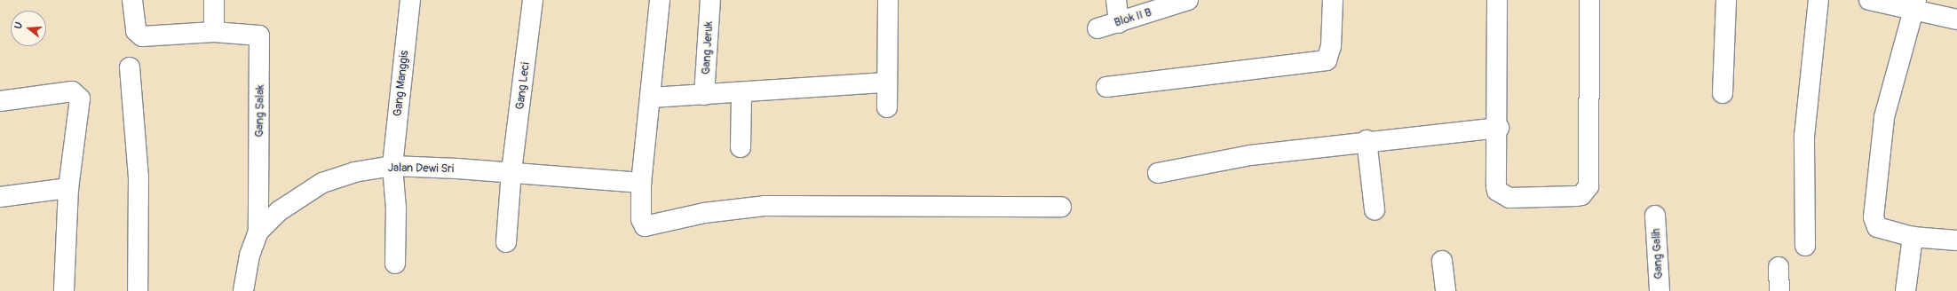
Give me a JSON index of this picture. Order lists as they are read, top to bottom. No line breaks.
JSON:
{"streets":{"street":["Blok II B","Gang Jeruk","Gang Manggis","Gang Leci","Gang Salak","Jalan Dewi Sri","Gang Galih"]},"crossings":[["Gang Manggis","Jalan Dewi Sri"],["Gang Leci","Jalan Dewi Sri"],["Gang Salak","Jalan Dewi Sri"]],"north":"left"}
